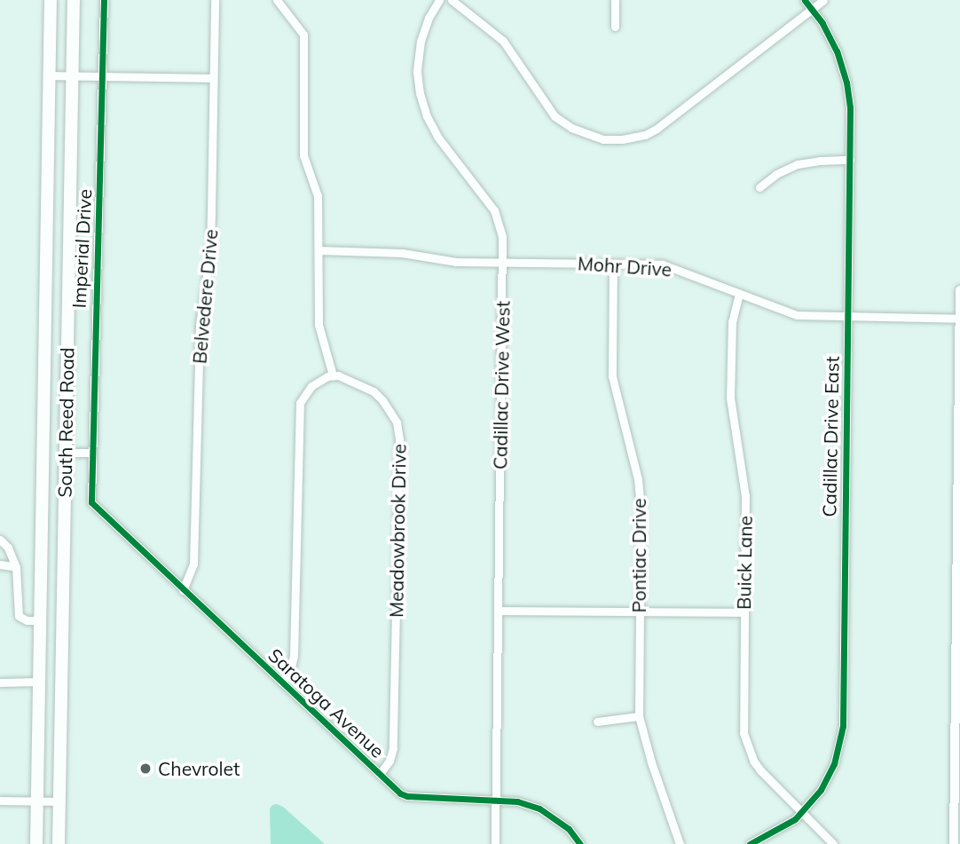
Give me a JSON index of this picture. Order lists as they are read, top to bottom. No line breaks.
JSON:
{"streets":{"main road":["South Reed Road"],"street":["Imperial Drive","Mohr Drive","Belvedere Drive","Cadillac Drive West","Cadillac Drive East","Meadowbrook Drive","Pontiac Drive","Buick Lane","Saratoga Avenue"]},"crossings":[["Imperial Drive","Saratoga Avenue"],["Mohr Drive","Cadillac Drive West"],["Mohr Drive","Cadillac Drive East"],["Mohr Drive","Pontiac Drive"],["Mohr Drive","Buick Lane"],["Belvedere Drive","Saratoga Avenue"],["Cadillac Drive West","Saratoga Avenue"],["Cadillac Drive East","Buick Lane"],["Meadowbrook Drive","Saratoga Avenue"]],"places":["Chevrolet"]}
